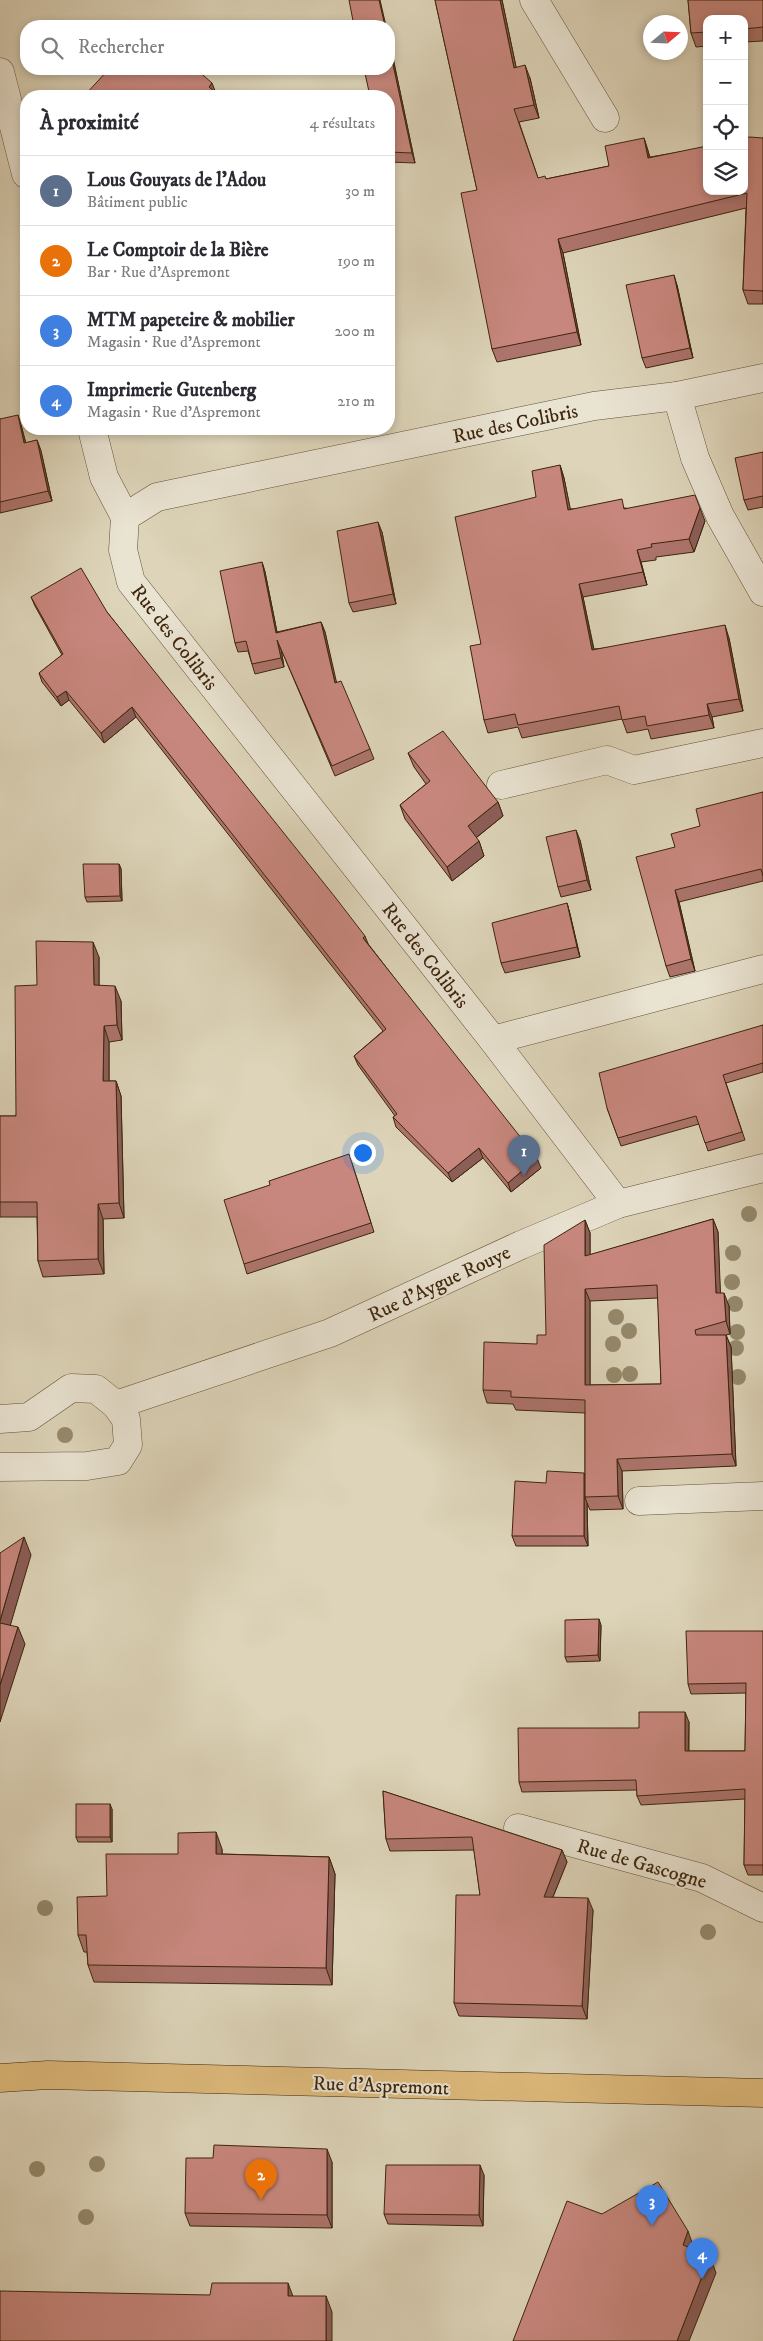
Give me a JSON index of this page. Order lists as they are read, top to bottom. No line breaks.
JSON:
{"streets":{"main road":["Rue d'Aspremont"],"street":["Rue des Colibris","Rue d'Aygue Rouye","Rue de Gascogne"]},"crossings":[["Rue des Colibris","Rue d'Aygue Rouye"]],"north":"right","page":{"map_buttons":["+","−"],"search":"Rechercher","heading":["À proximité","4 résultats"],"list":[{"mark":"1","name":"Lous Gouyats de l'Adou","note":"Bâtiment public","value":"30 m"},{"mark":"2","name":"Le Comptoir de la Bière","note":"Bar · Rue d'Aspremont","value":"190 m"},{"mark":"3","name":"MTM papeteire & mobilier","note":"Magasin · Rue d'Aspremont","value":"200 m"},{"mark":"4","name":"Imprimerie Gutenberg","note":"Magasin · Rue d'Aspremont","value":"210 m"}],"pins":["1","2","3","4"]}}
